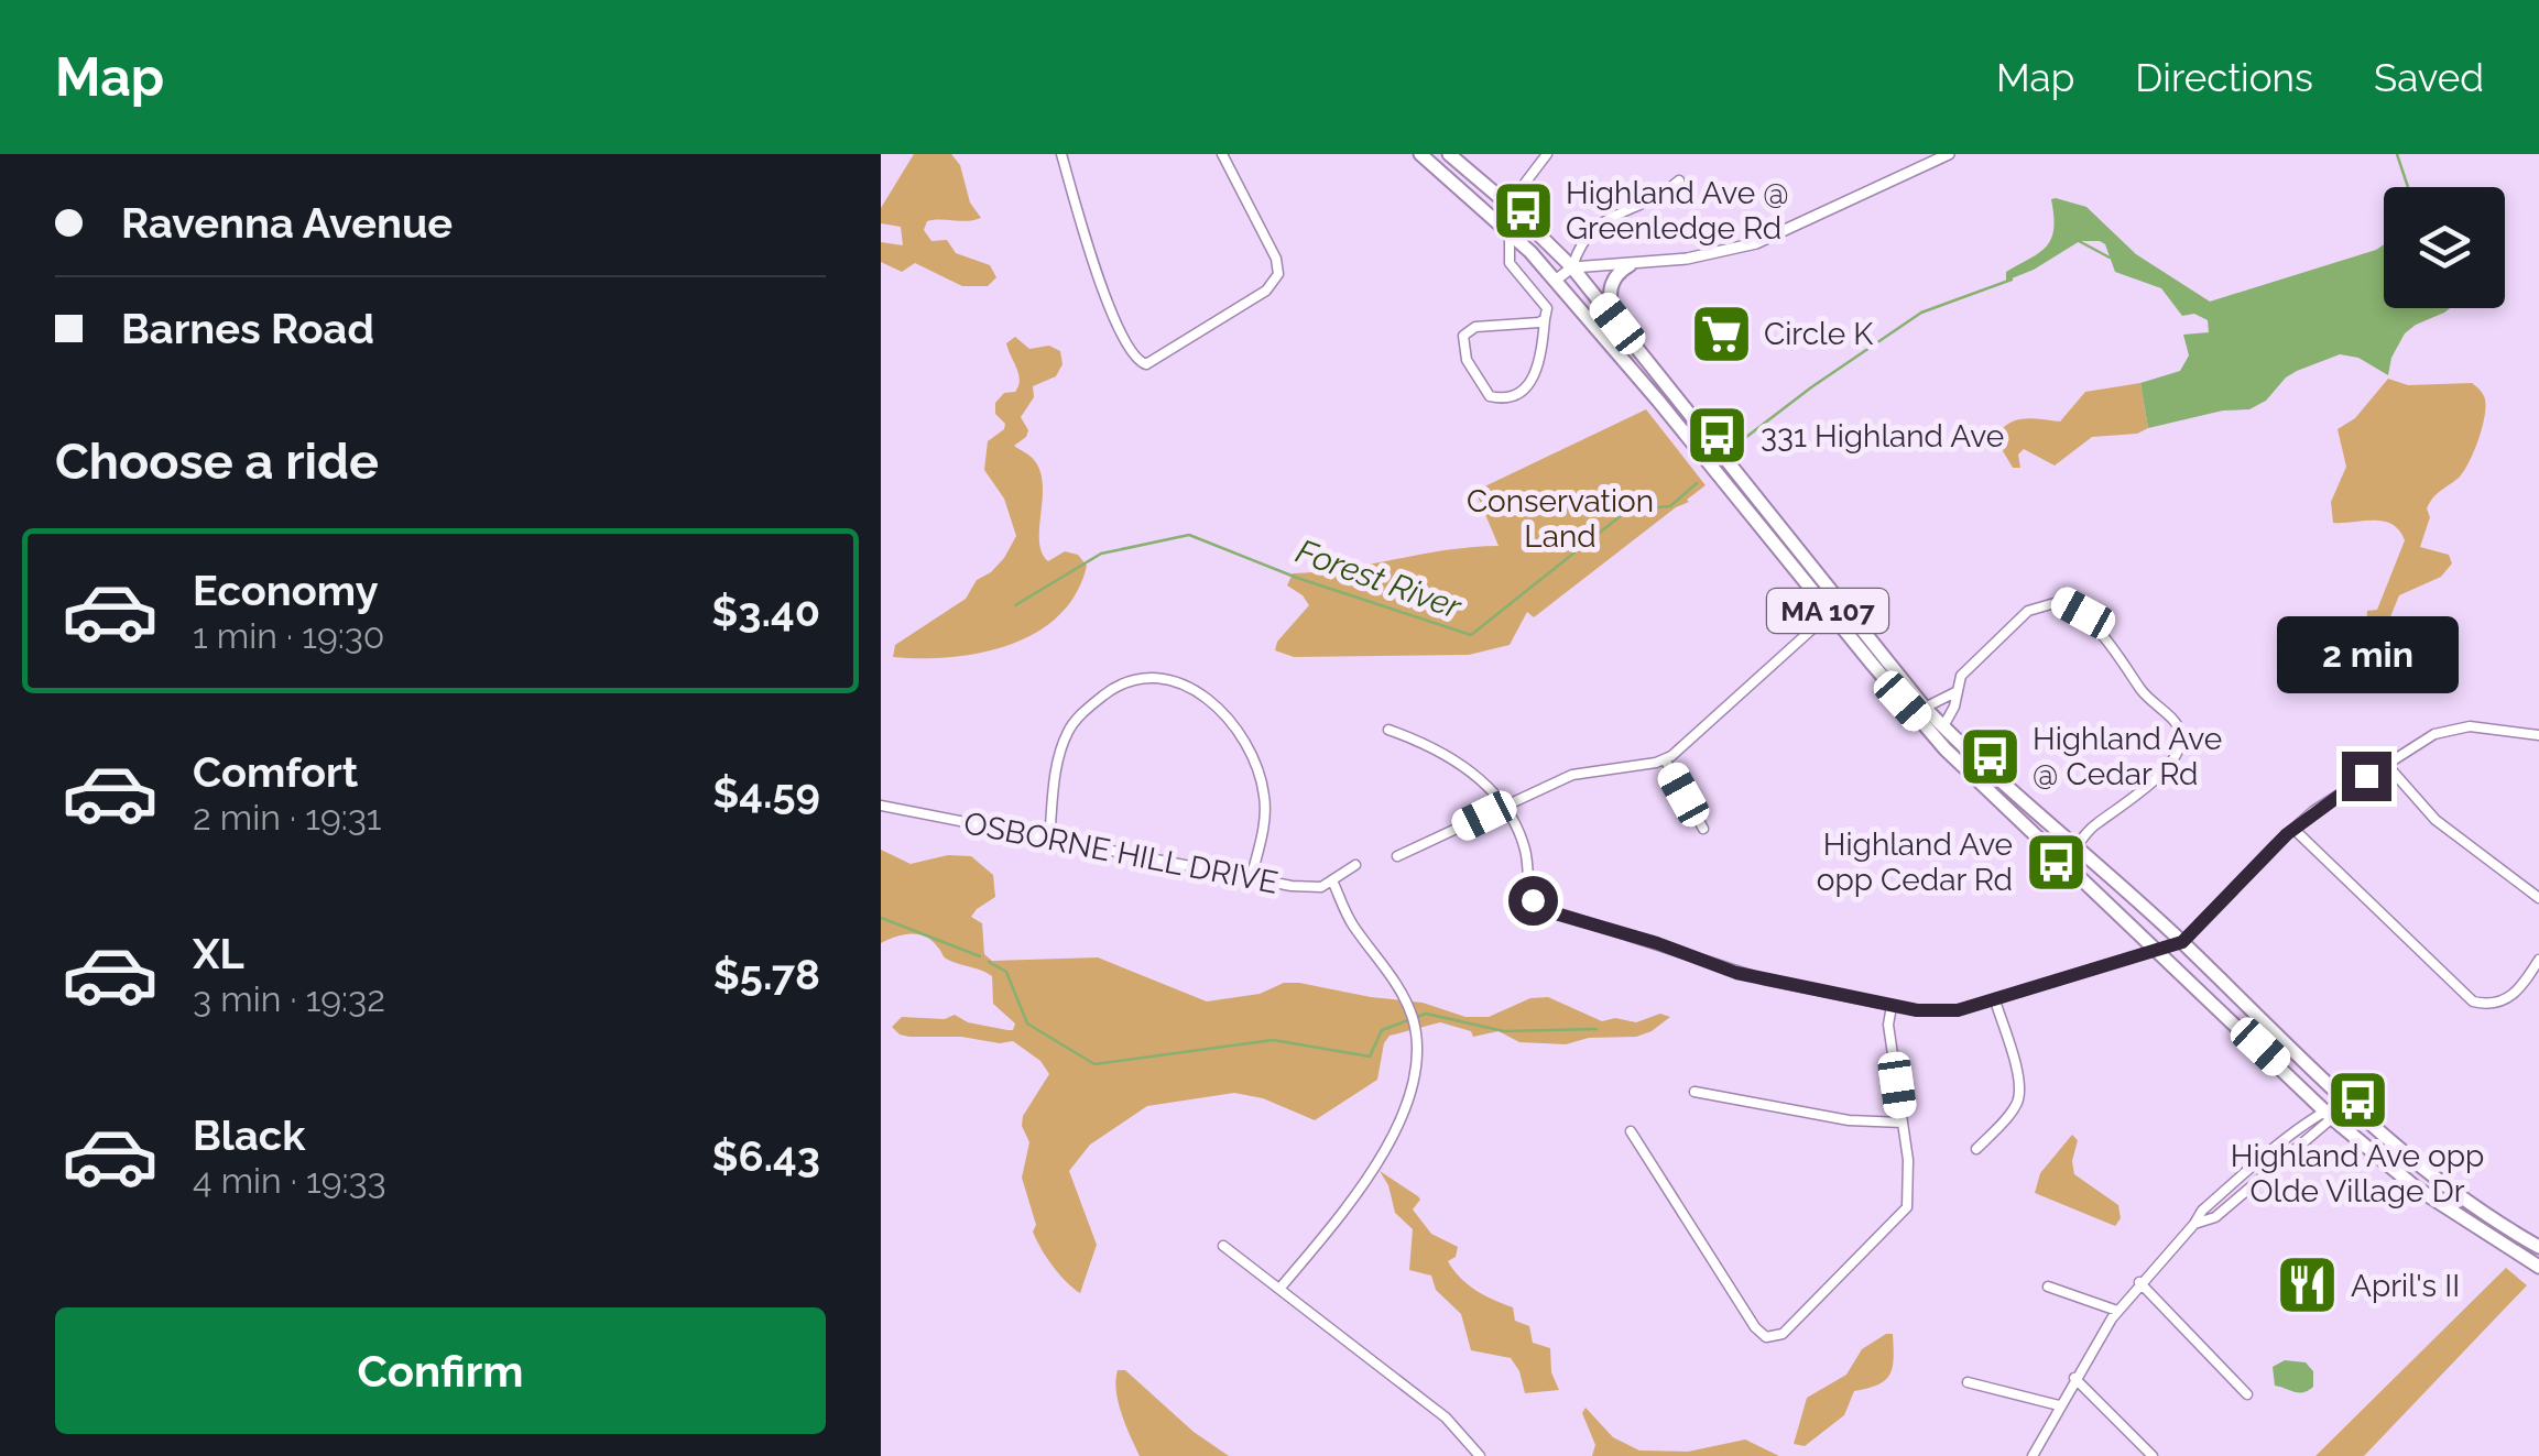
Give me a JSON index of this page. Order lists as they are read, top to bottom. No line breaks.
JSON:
{"streets":{"main road":["MA 107"],"street":["OSBORNE HILL DRIVE"]},"water":["Forest River"],"parks":["Conservation Land"],"places":{"bus stop":["Highland Ave @ Greenledge Rd","331 Highland Ave","Highland Ave @ Cedar Rd","Highland Ave opp Cedar Rd","Highland Ave opp Olde Village Dr"],"supermarket":["Circle K"],"restaurant":["April's II"]},"page":{"header":"Map","nav":["Map","Directions","Saved"],"banner":["Ravenna Avenue","Barnes Road"],"heading":"Choose a ride","list":[{"name":"Economy","note":"1 min · 19:30","value":"$3.40"},{"name":"Comfort","note":"2 min · 19:31","value":"$4.59"},{"name":"XL","note":"3 min · 19:32","value":"$5.78"},{"name":"Black","note":"4 min · 19:33","value":"$6.43"}],"bubble":"2 min","buttons":"Confirm"}}
